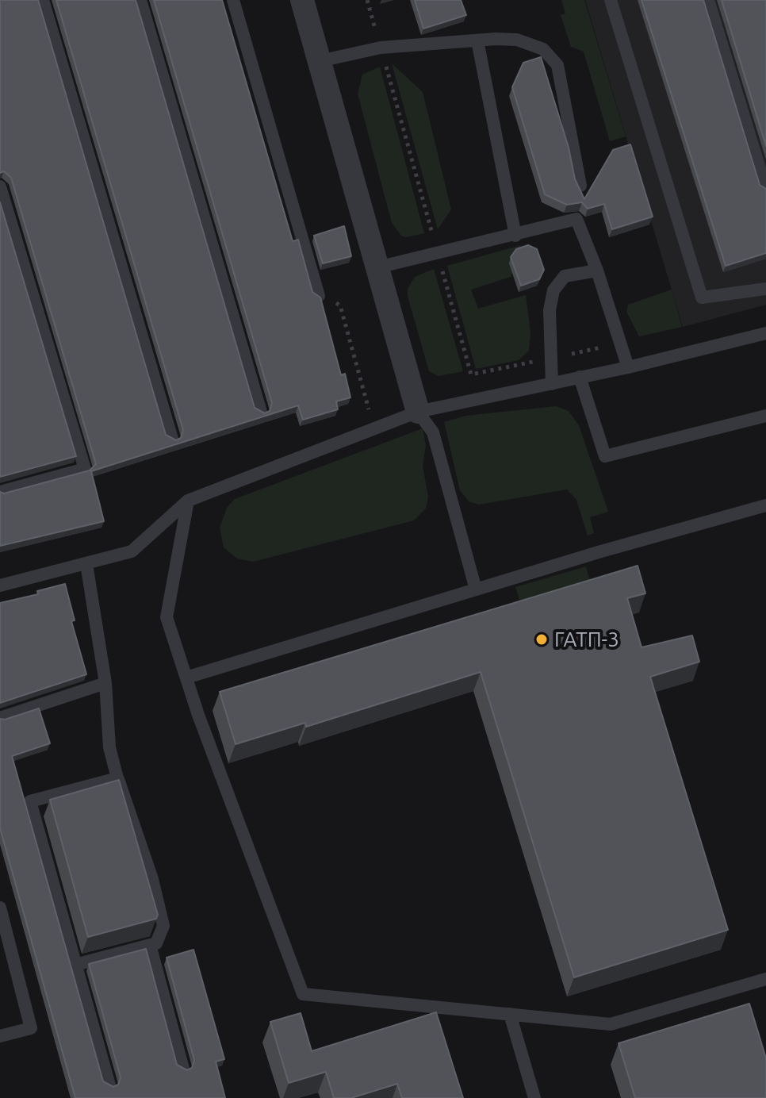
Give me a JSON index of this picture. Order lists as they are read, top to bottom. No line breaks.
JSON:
{"places":["ГАТП-3"]}
